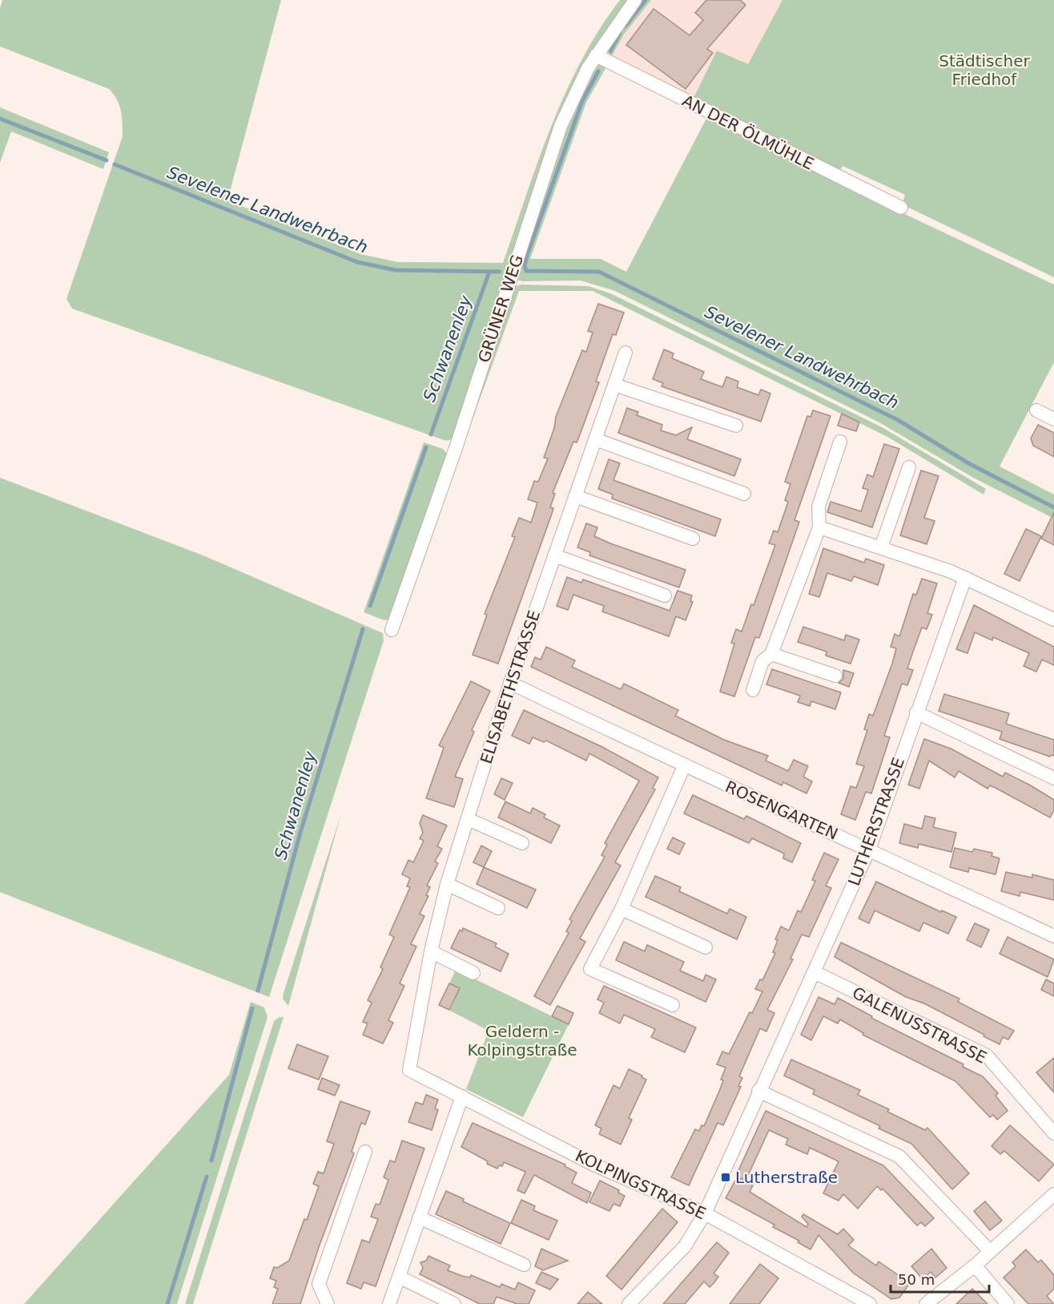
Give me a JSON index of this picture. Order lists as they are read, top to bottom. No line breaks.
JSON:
{"streets":{"street":["AN DER ÖLMÜHLE","GRÜNER WEG","ELISABETHSTRASSE","ROSENGARTEN","LUTHERSTRASSE","GALENUSSTRASSE","KOLPINGSTRASSE"]},"crossings":[["AN DER ÖLMÜHLE","GRÜNER WEG"],["ELISABETHSTRASSE","ROSENGARTEN"],["ELISABETHSTRASSE","KOLPINGSTRASSE"],["ROSENGARTEN","LUTHERSTRASSE"],["LUTHERSTRASSE","GALENUSSTRASSE"],["LUTHERSTRASSE","KOLPINGSTRASSE"]],"water":["Sevelener Landwehrbach","Schwanenley"],"parks":["Städtischer Friedhof","Geldern - Kolpingstraße"],"places":{"transit":["Lutherstraße"]},"scale_bar":"50 m"}
